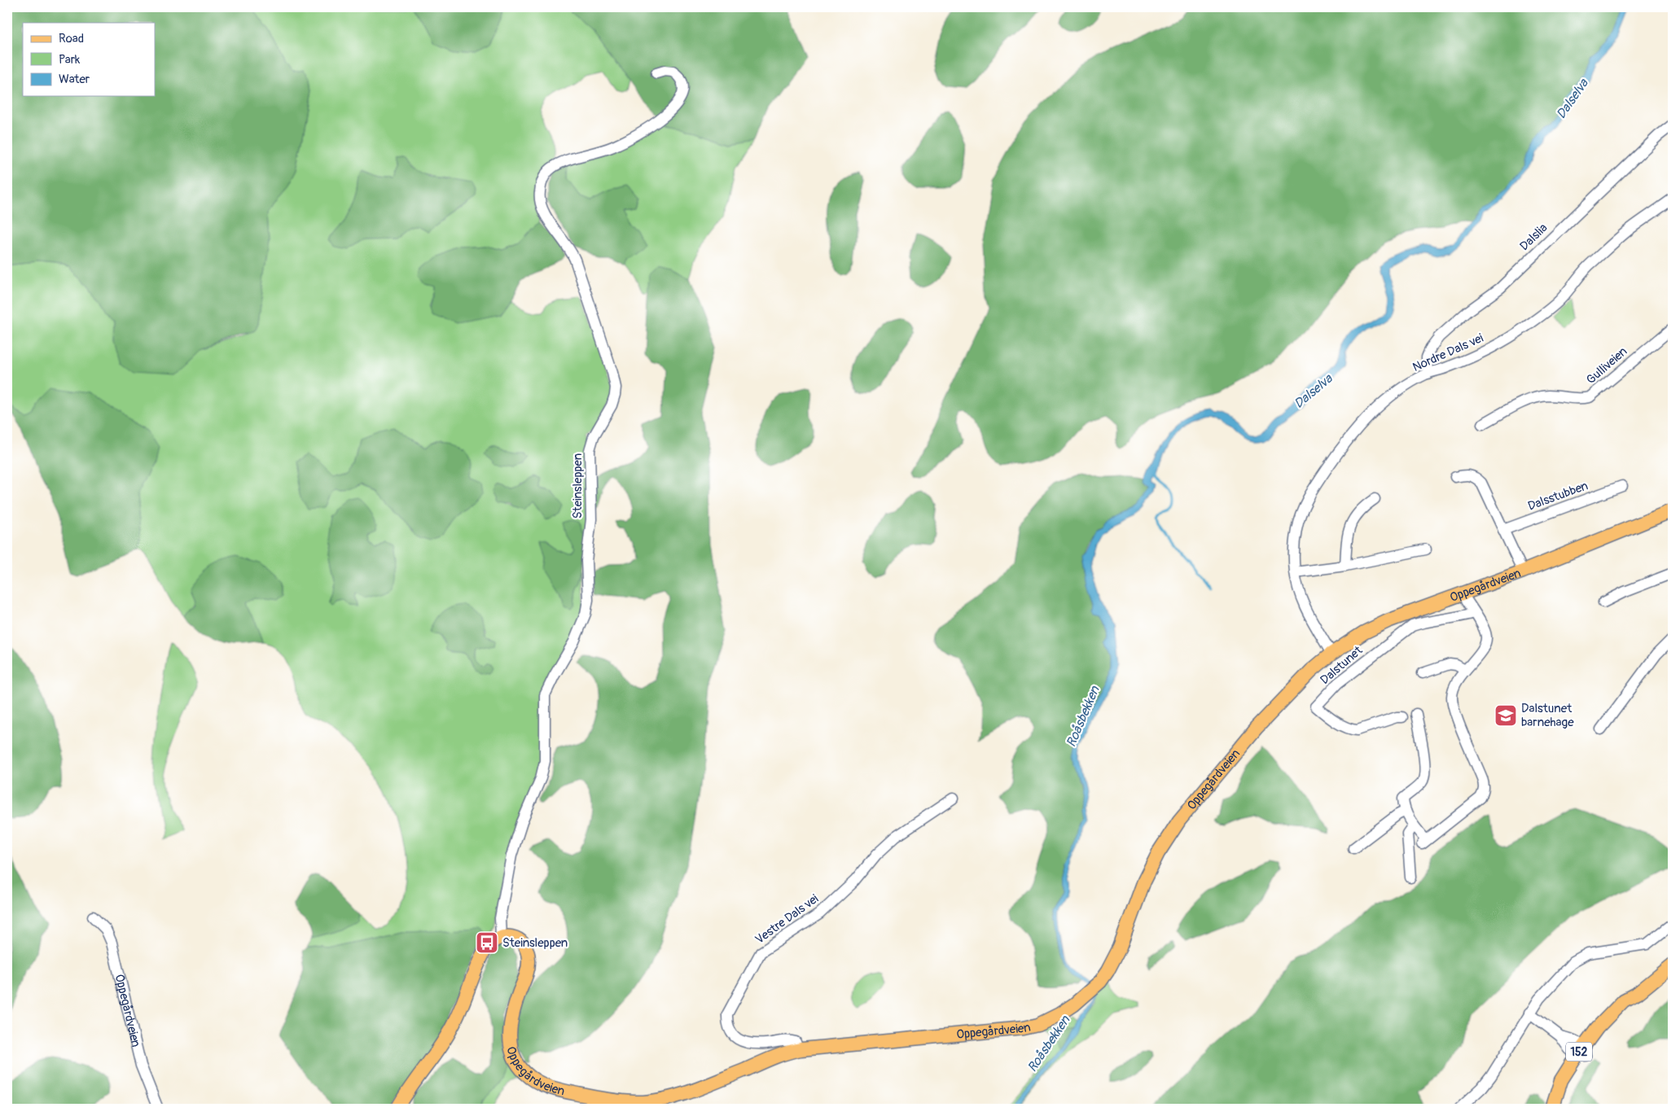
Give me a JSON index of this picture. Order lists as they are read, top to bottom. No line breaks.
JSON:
{"streets":{"main road":["Oppegårdveien","152"],"street":["Dalslia","Nordre Dals vei","Gulliveien","Steinsleppen","Dalsstubben","Dalstunet","Vestre Dals vei"]},"crossings":[["Dalslia","Nordre Dals vei"],["Nordre Dals vei","Oppegårdveien"],["Steinsleppen","Oppegårdveien"],["Oppegårdveien","Vestre Dals vei"]],"water":["Dalselva","Roåsbekken"],"places":{"school or university":["Dalstunet barnehage"],"bus stop":["Steinsleppen"]},"legend":["Road","Park","Water"]}
